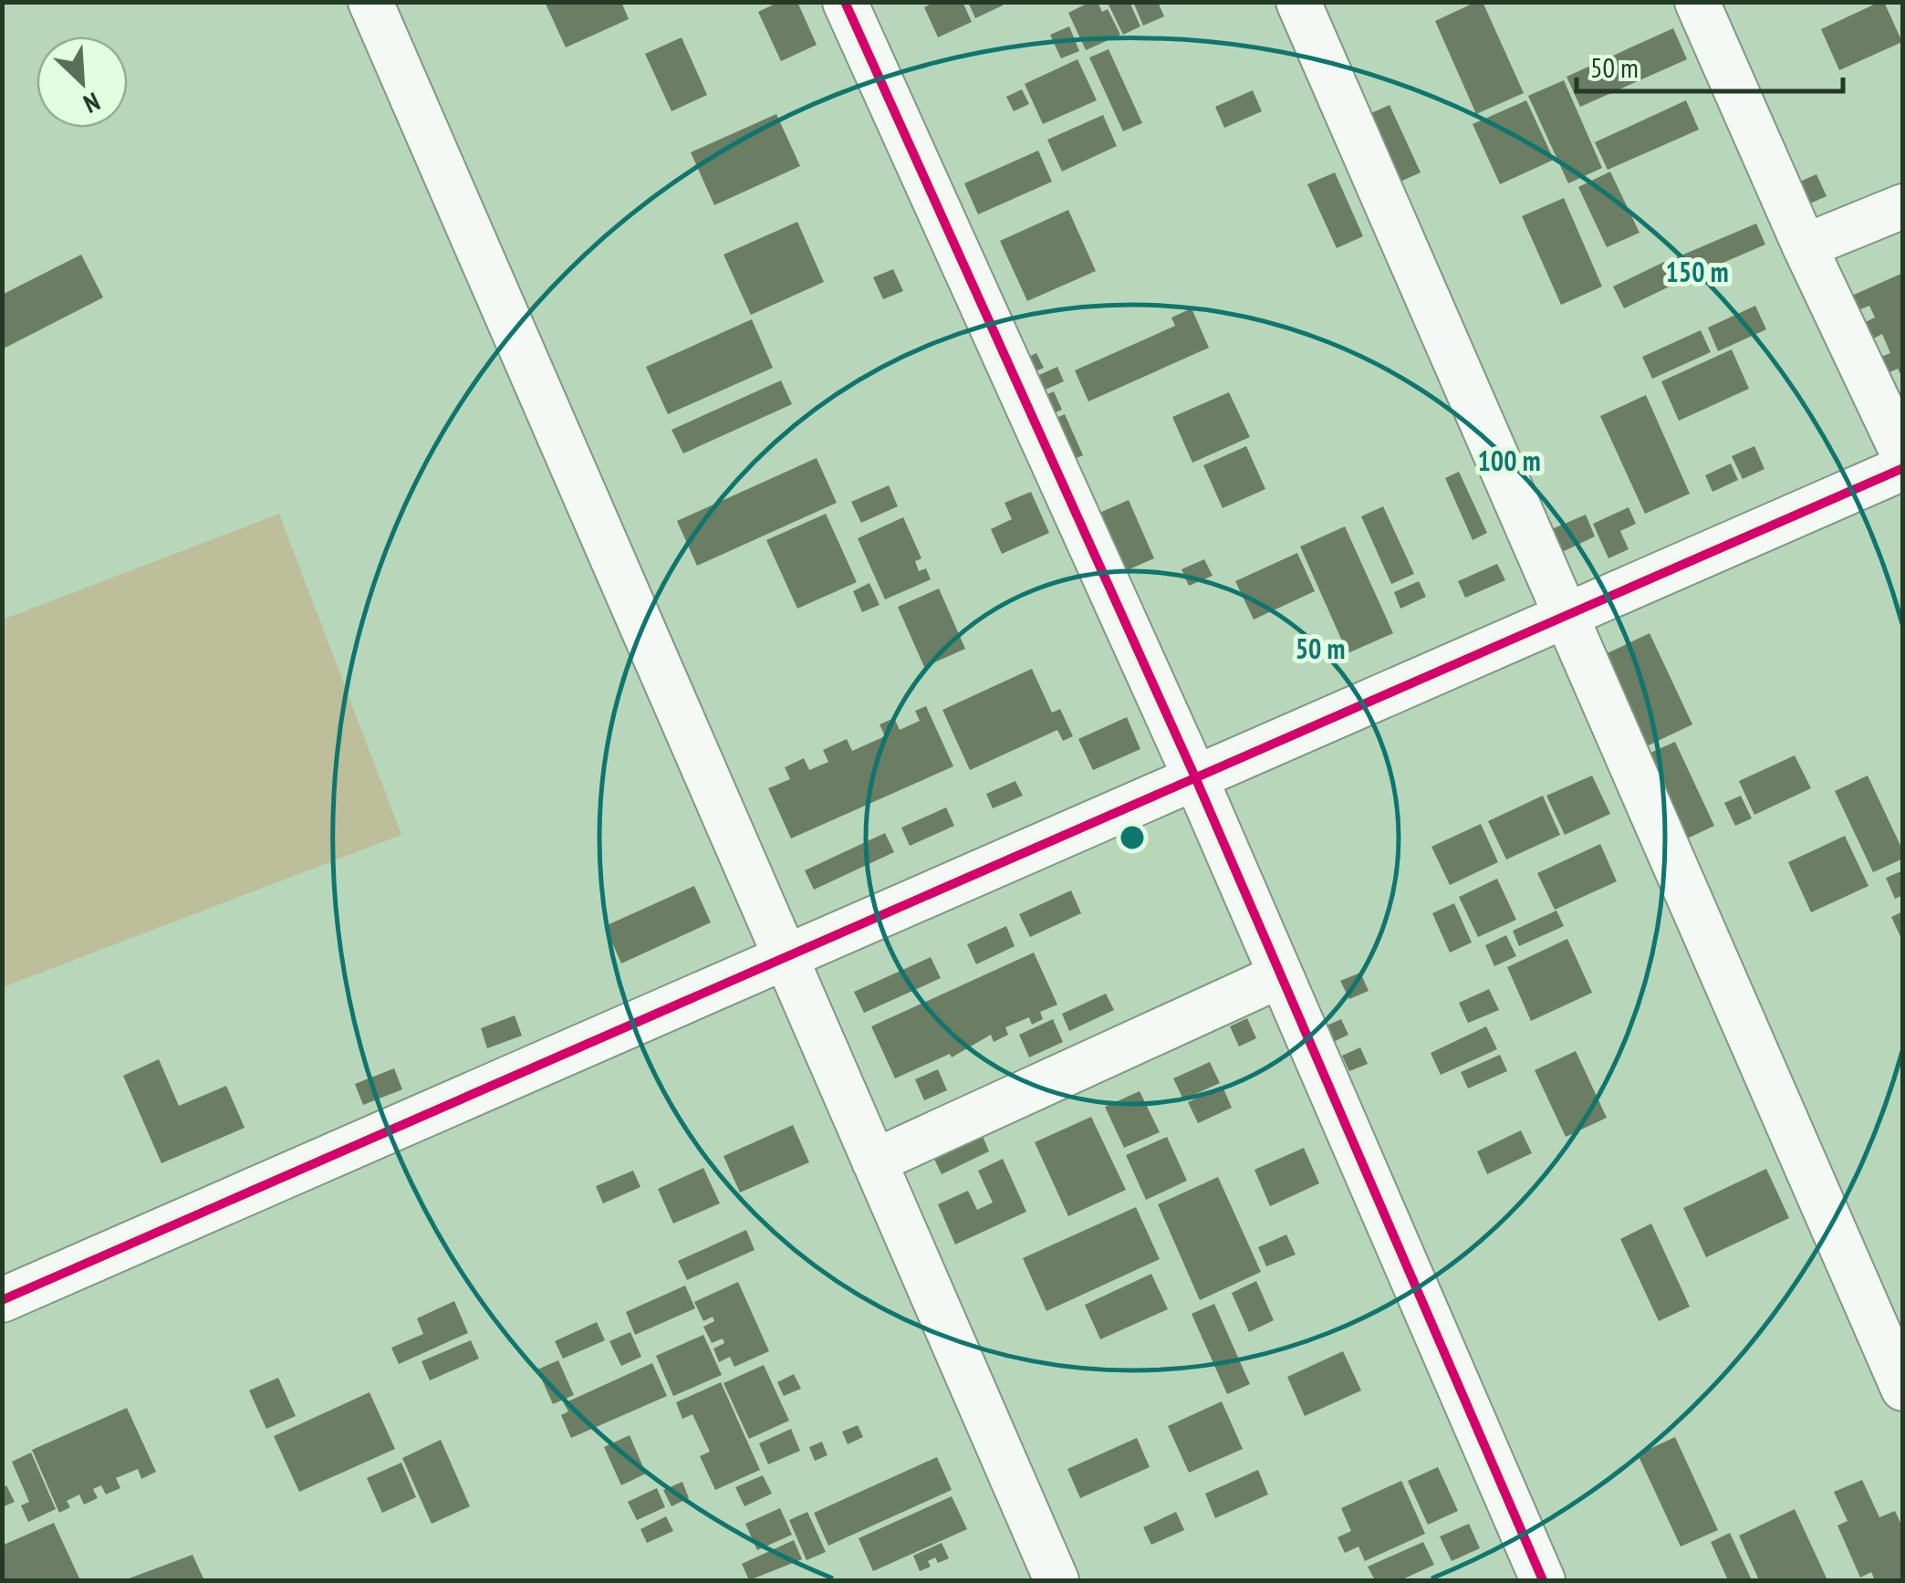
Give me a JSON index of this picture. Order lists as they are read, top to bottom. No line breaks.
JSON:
{"scale_bar":"50 m","north":"bottom right","rings":["150 m","100 m","50 m"]}
